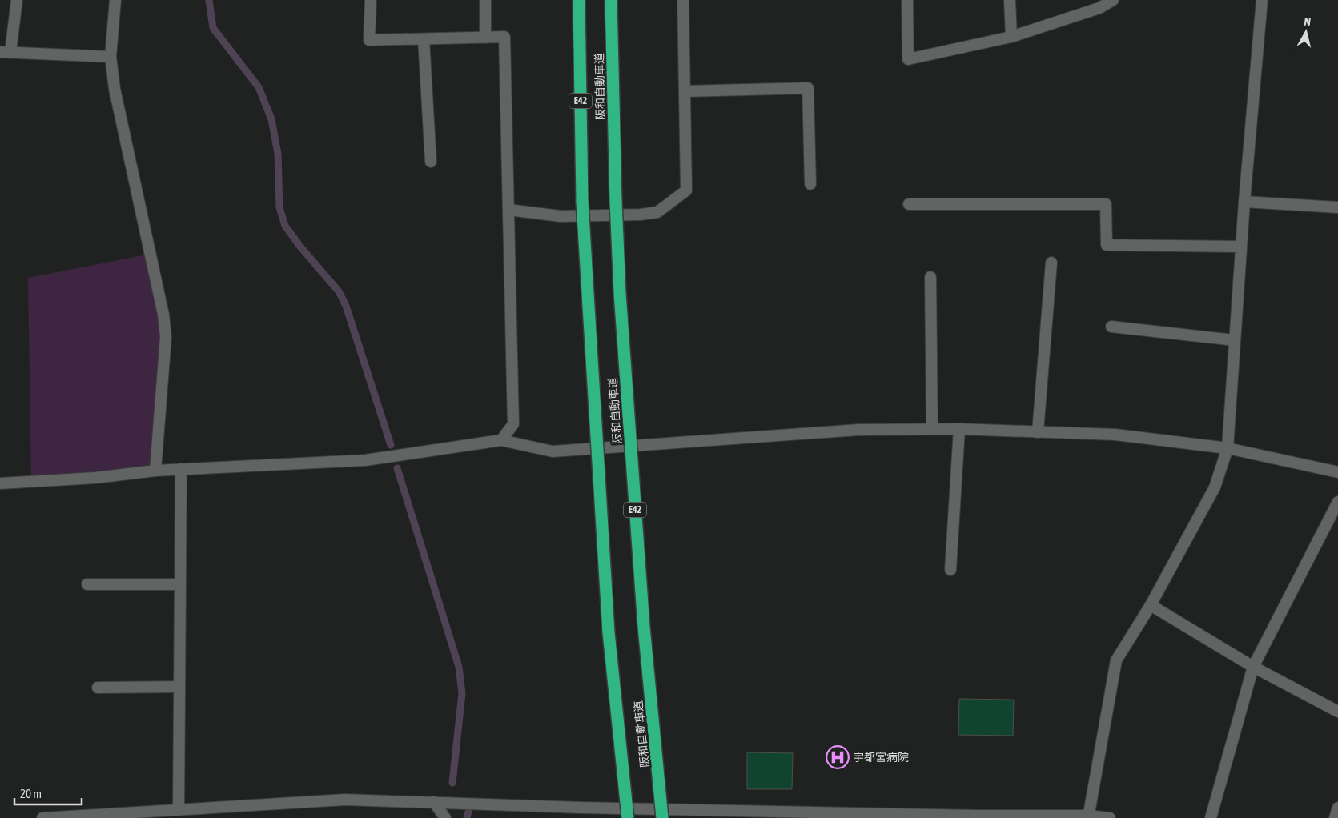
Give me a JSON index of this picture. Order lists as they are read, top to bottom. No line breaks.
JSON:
{"streets":{"highway":["阪和自動車道","E42"]},"places":{"hospital":["宇都宮病院"]},"scale_bar":"20 m","north":"top"}
